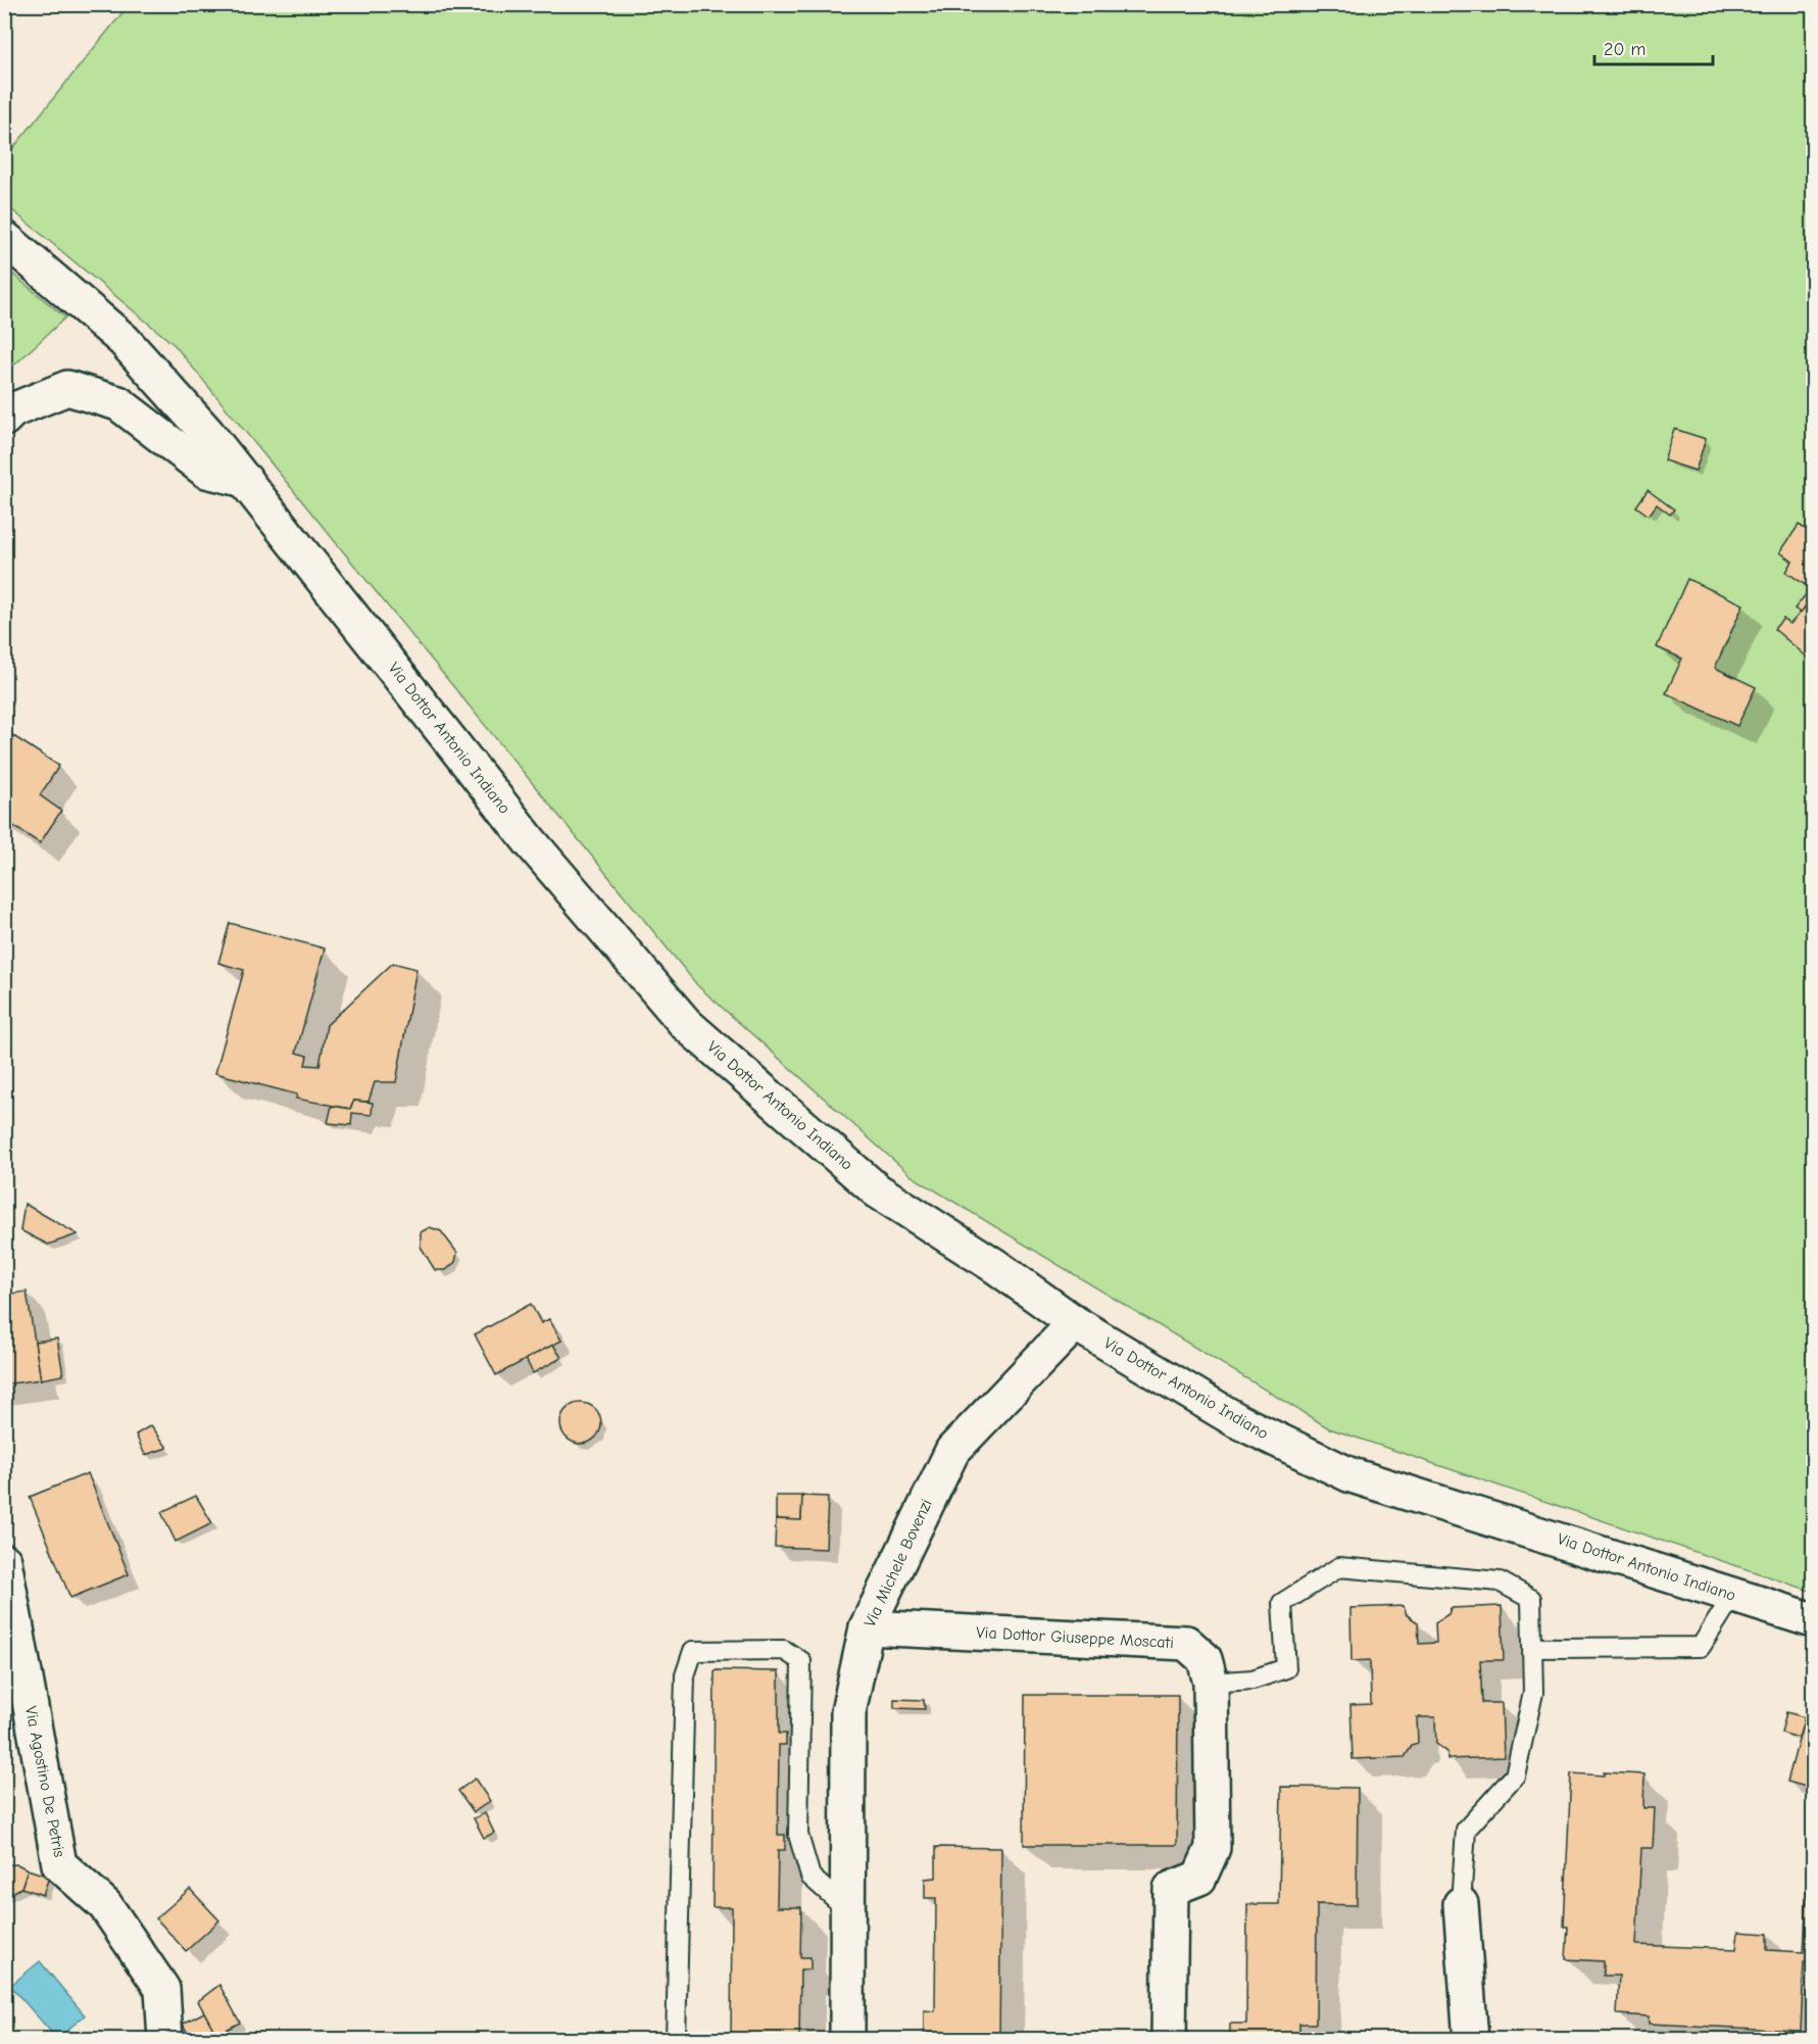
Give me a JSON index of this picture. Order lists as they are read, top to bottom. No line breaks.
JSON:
{"streets":{"street":["Via Dottor Antonio Indiano","Via Michele Bovenzi","Via Dottor Giuseppe Moscati","Via Agostino De Petris"]},"crossings":[["Via Dottor Antonio Indiano","Via Michele Bovenzi"],["Via Michele Bovenzi","Via Dottor Giuseppe Moscati"]],"scale_bar":"20 m"}
